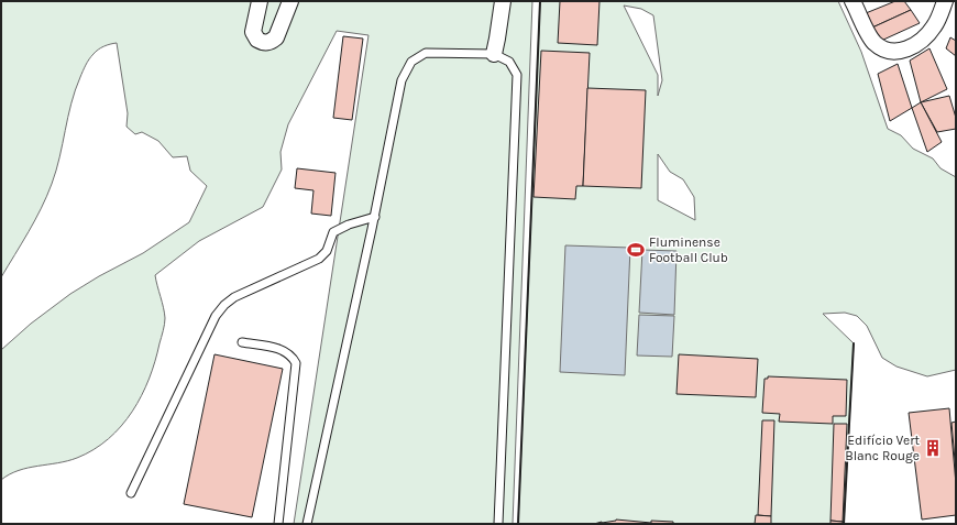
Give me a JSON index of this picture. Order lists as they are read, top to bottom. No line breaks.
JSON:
{"places":{"sports":["Fluminense Football Club"],"building":["Edifício Vert Blanc Rouge"]}}
